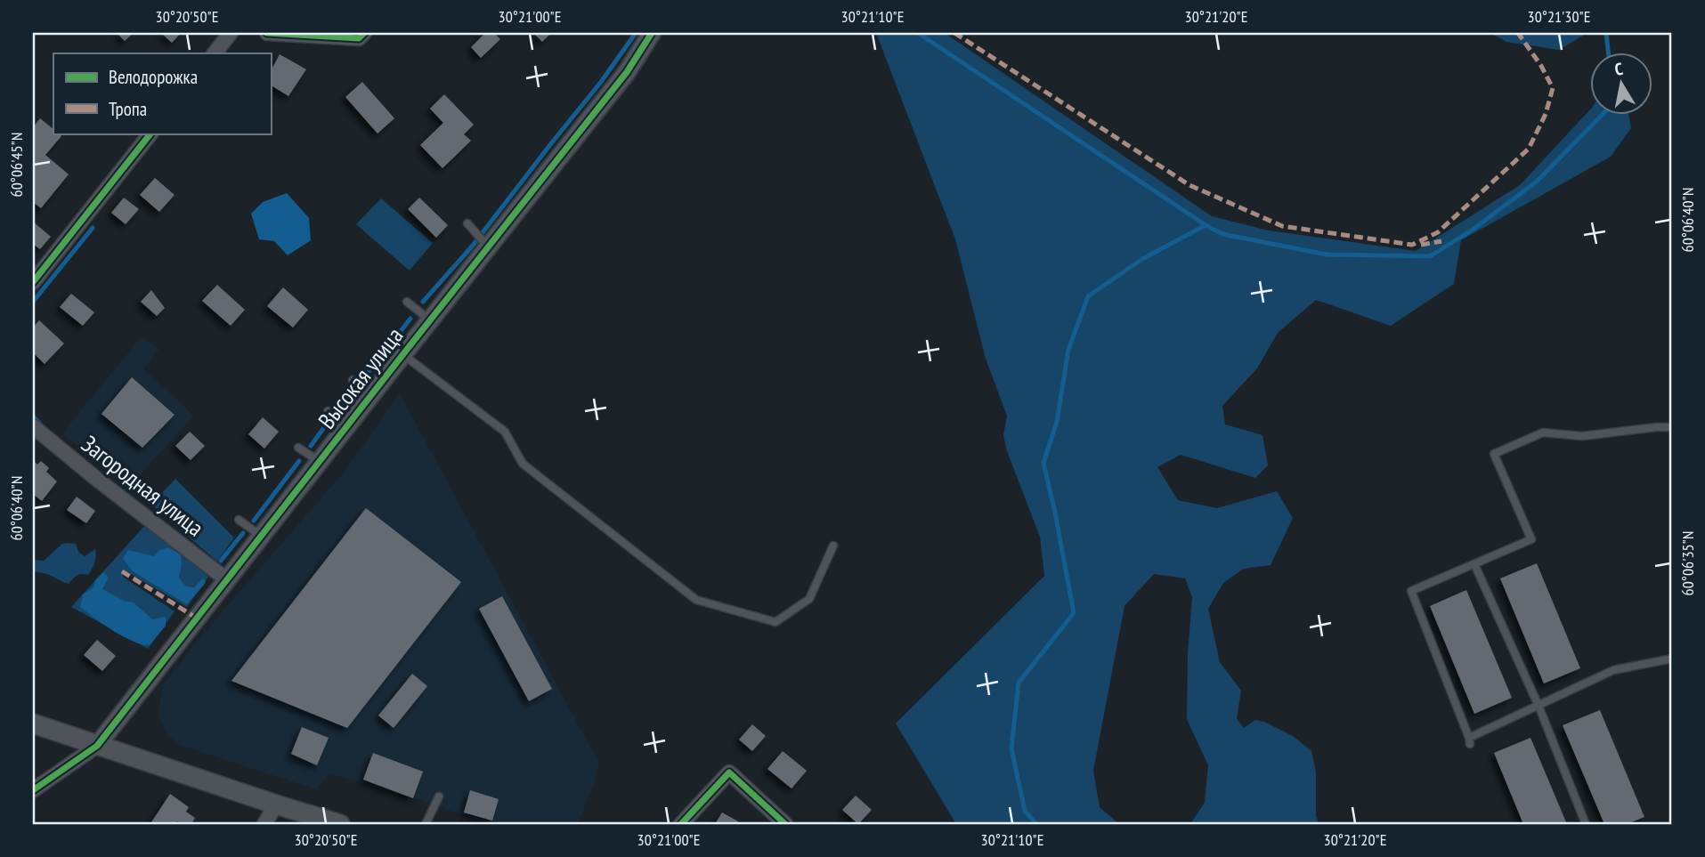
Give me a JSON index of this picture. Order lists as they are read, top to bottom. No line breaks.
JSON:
{"streets":{"street":["Высокая улица","Загородная улица"]},"crossings":[["Высокая улица","Загородная улица"]],"legend":["Велодорожка","Тропа"],"north":"top","coordinates":["30°20'50\"E","30°21'00\"E","30°21'10\"E","30°21'20\"E","30°21'30\"E","60°06'45\"N","60°06'40\"N","60°06'35\"N"]}
